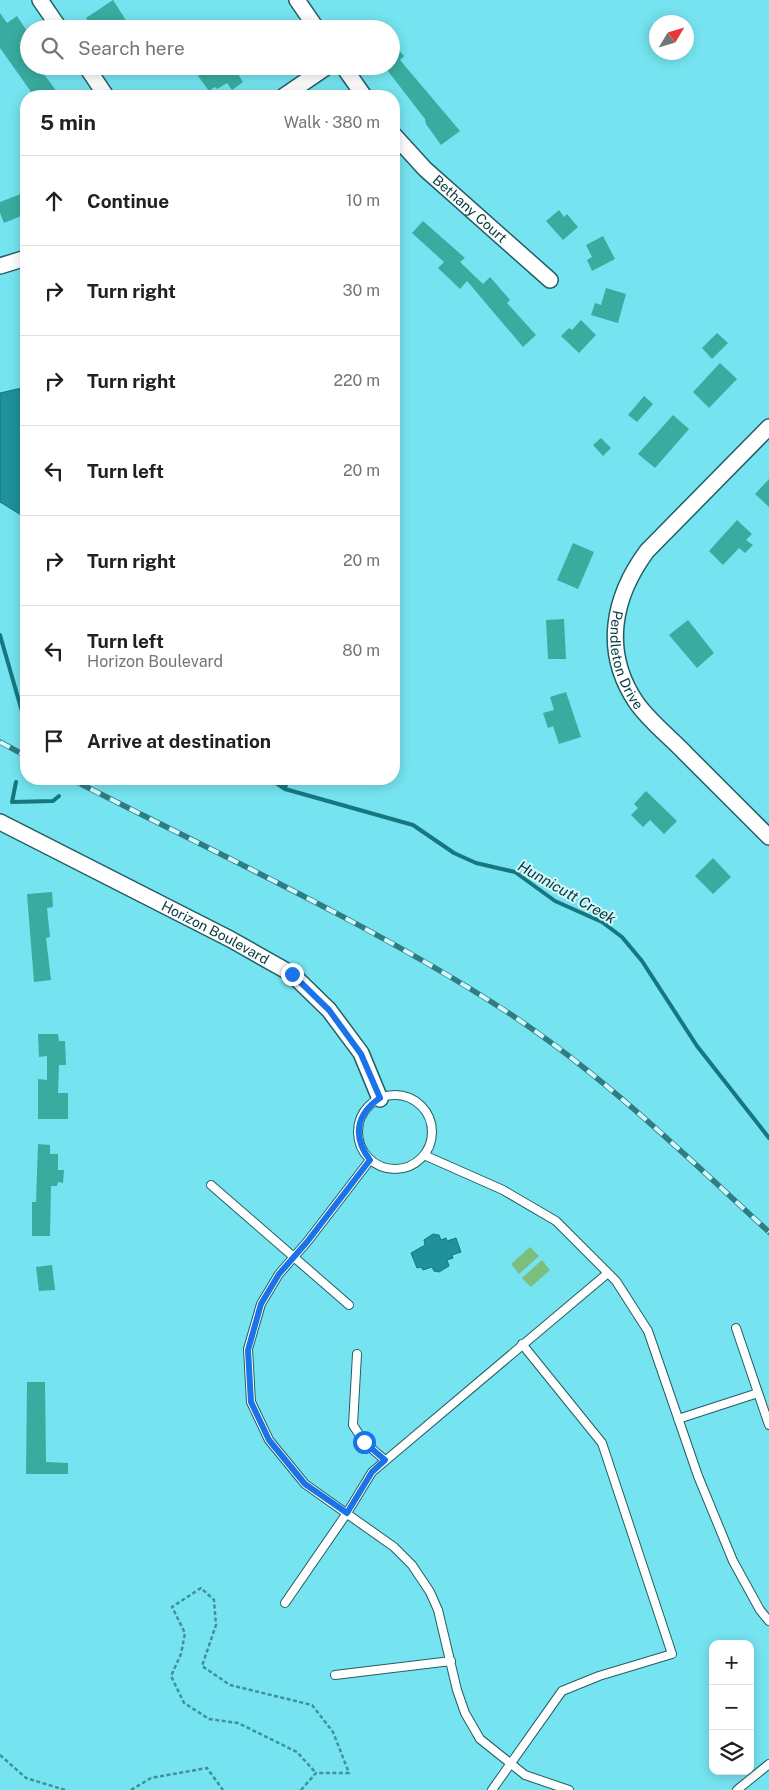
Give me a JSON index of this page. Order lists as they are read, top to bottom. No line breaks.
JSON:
{"streets":{"street":["Bethany Court","Pendleton Drive","Horizon Boulevard"]},"water":["Hunnicutt Creek"],"north":"top right","page":{"search":"Search here","heading":["5 min","Walk · 380 m"],"list":[["Continue","10 m"],["Turn right","30 m"],["Turn right","220 m"],["Turn left","20 m"],["Turn right","20 m"],["Turn left","Horizon Boulevard","80 m"],"Arrive at destination"],"map_buttons":["+","−"]}}
